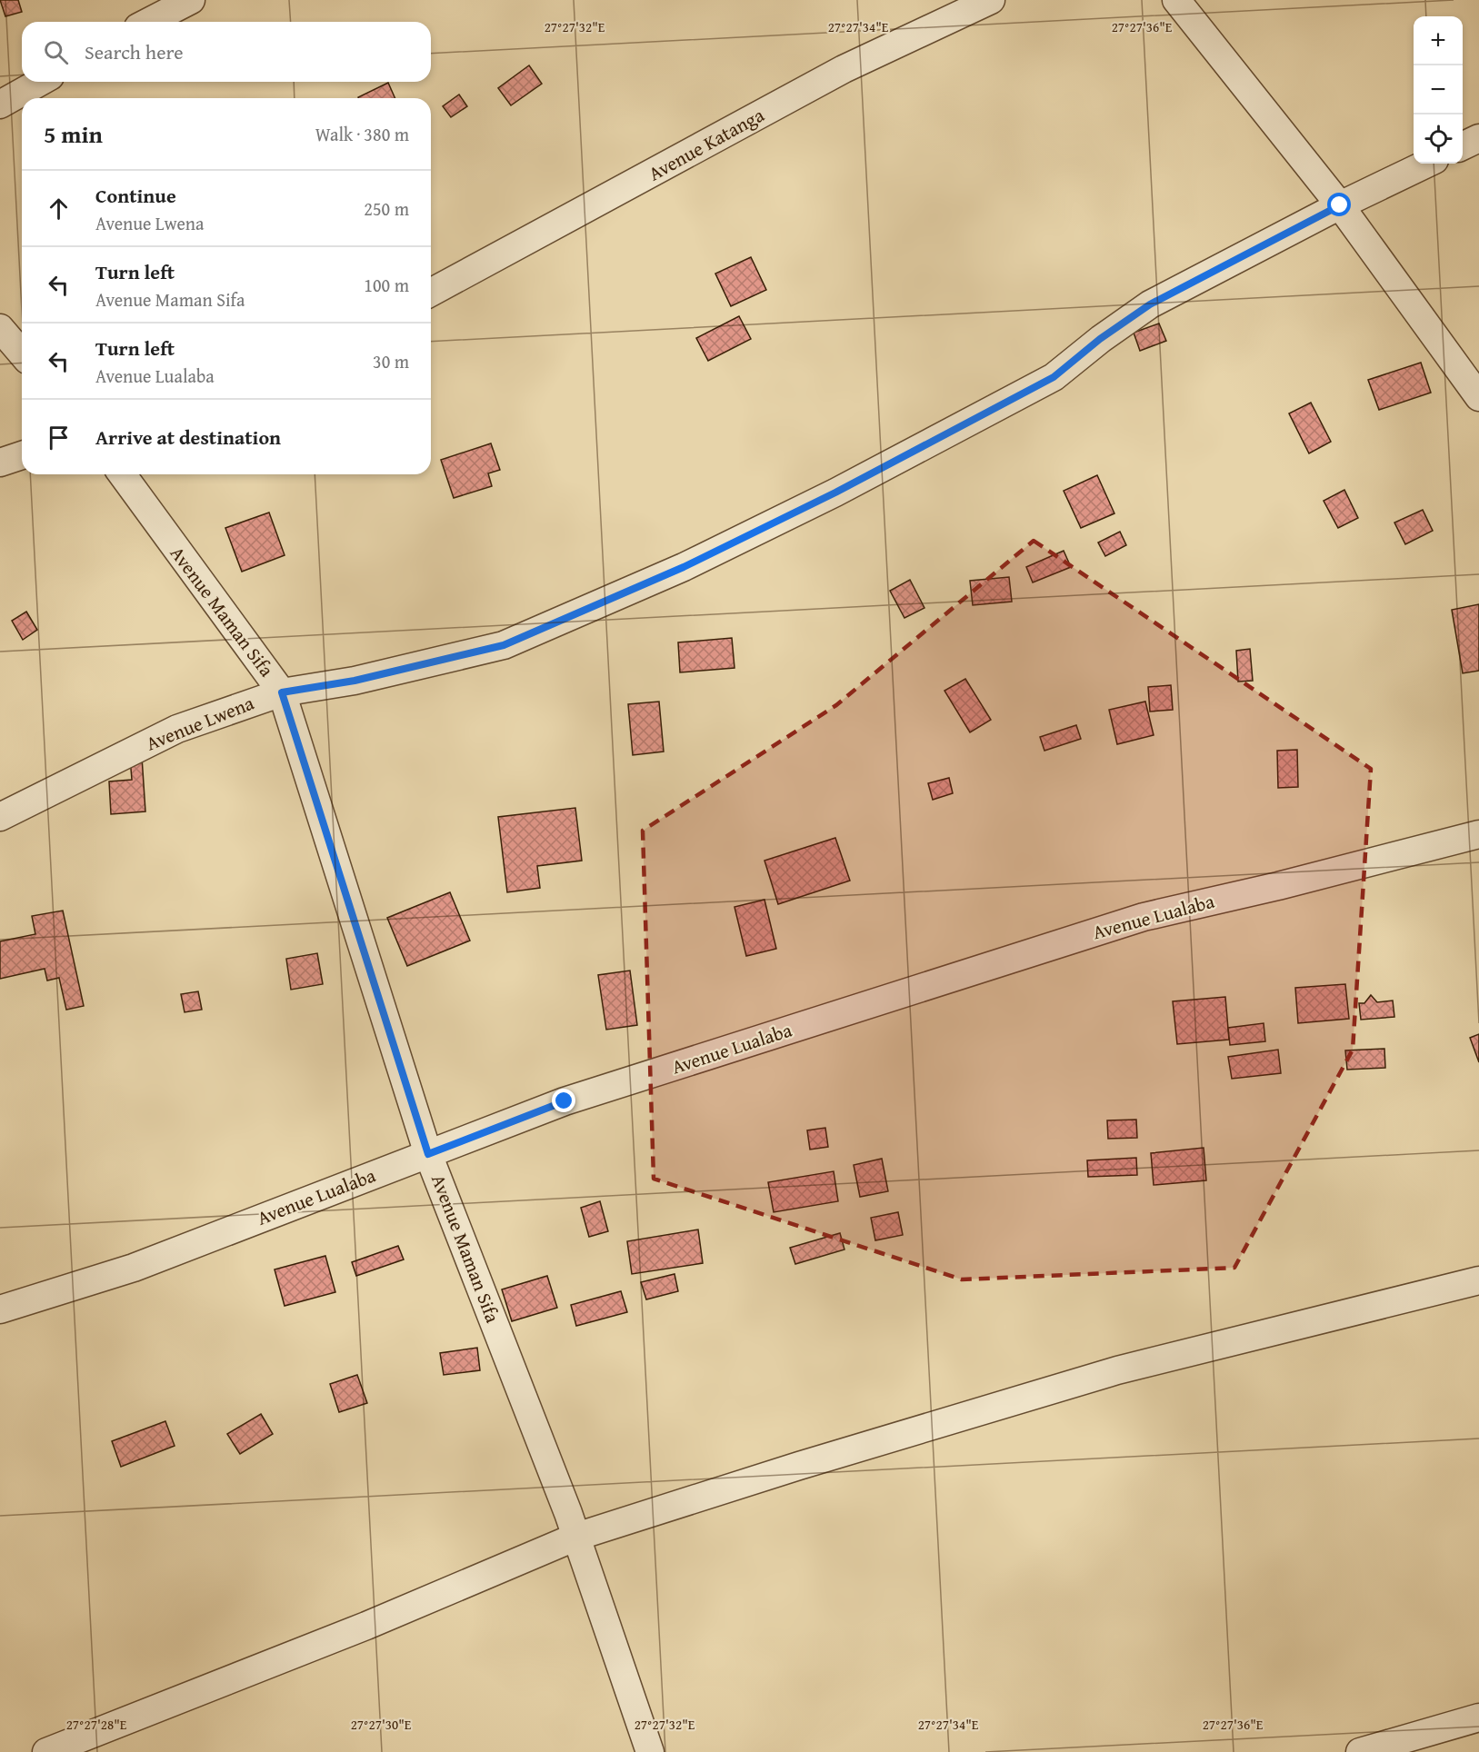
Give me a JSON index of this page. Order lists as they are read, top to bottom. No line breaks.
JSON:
{"streets":{"street":["Avenue Katanga","Avenue Maman Sifa","Avenue Lwena","Avenue Lualaba"]},"crossings":[["Avenue Maman Sifa","Avenue Lwena"],["Avenue Maman Sifa","Avenue Lualaba"]],"page":{"map_buttons":["+","−"],"search":"Search here","heading":["5 min","Walk · 380 m"],"list":[["Continue","Avenue Lwena","250 m"],["Turn left","Avenue Maman Sifa","100 m"],["Turn left","Avenue Lualaba","30 m"],"Arrive at destination"]},"coordinates":["27°27'32\"E","27°27'34\"E","27°27'36\"E","27°27'28\"E","27°27'30\"E"]}
